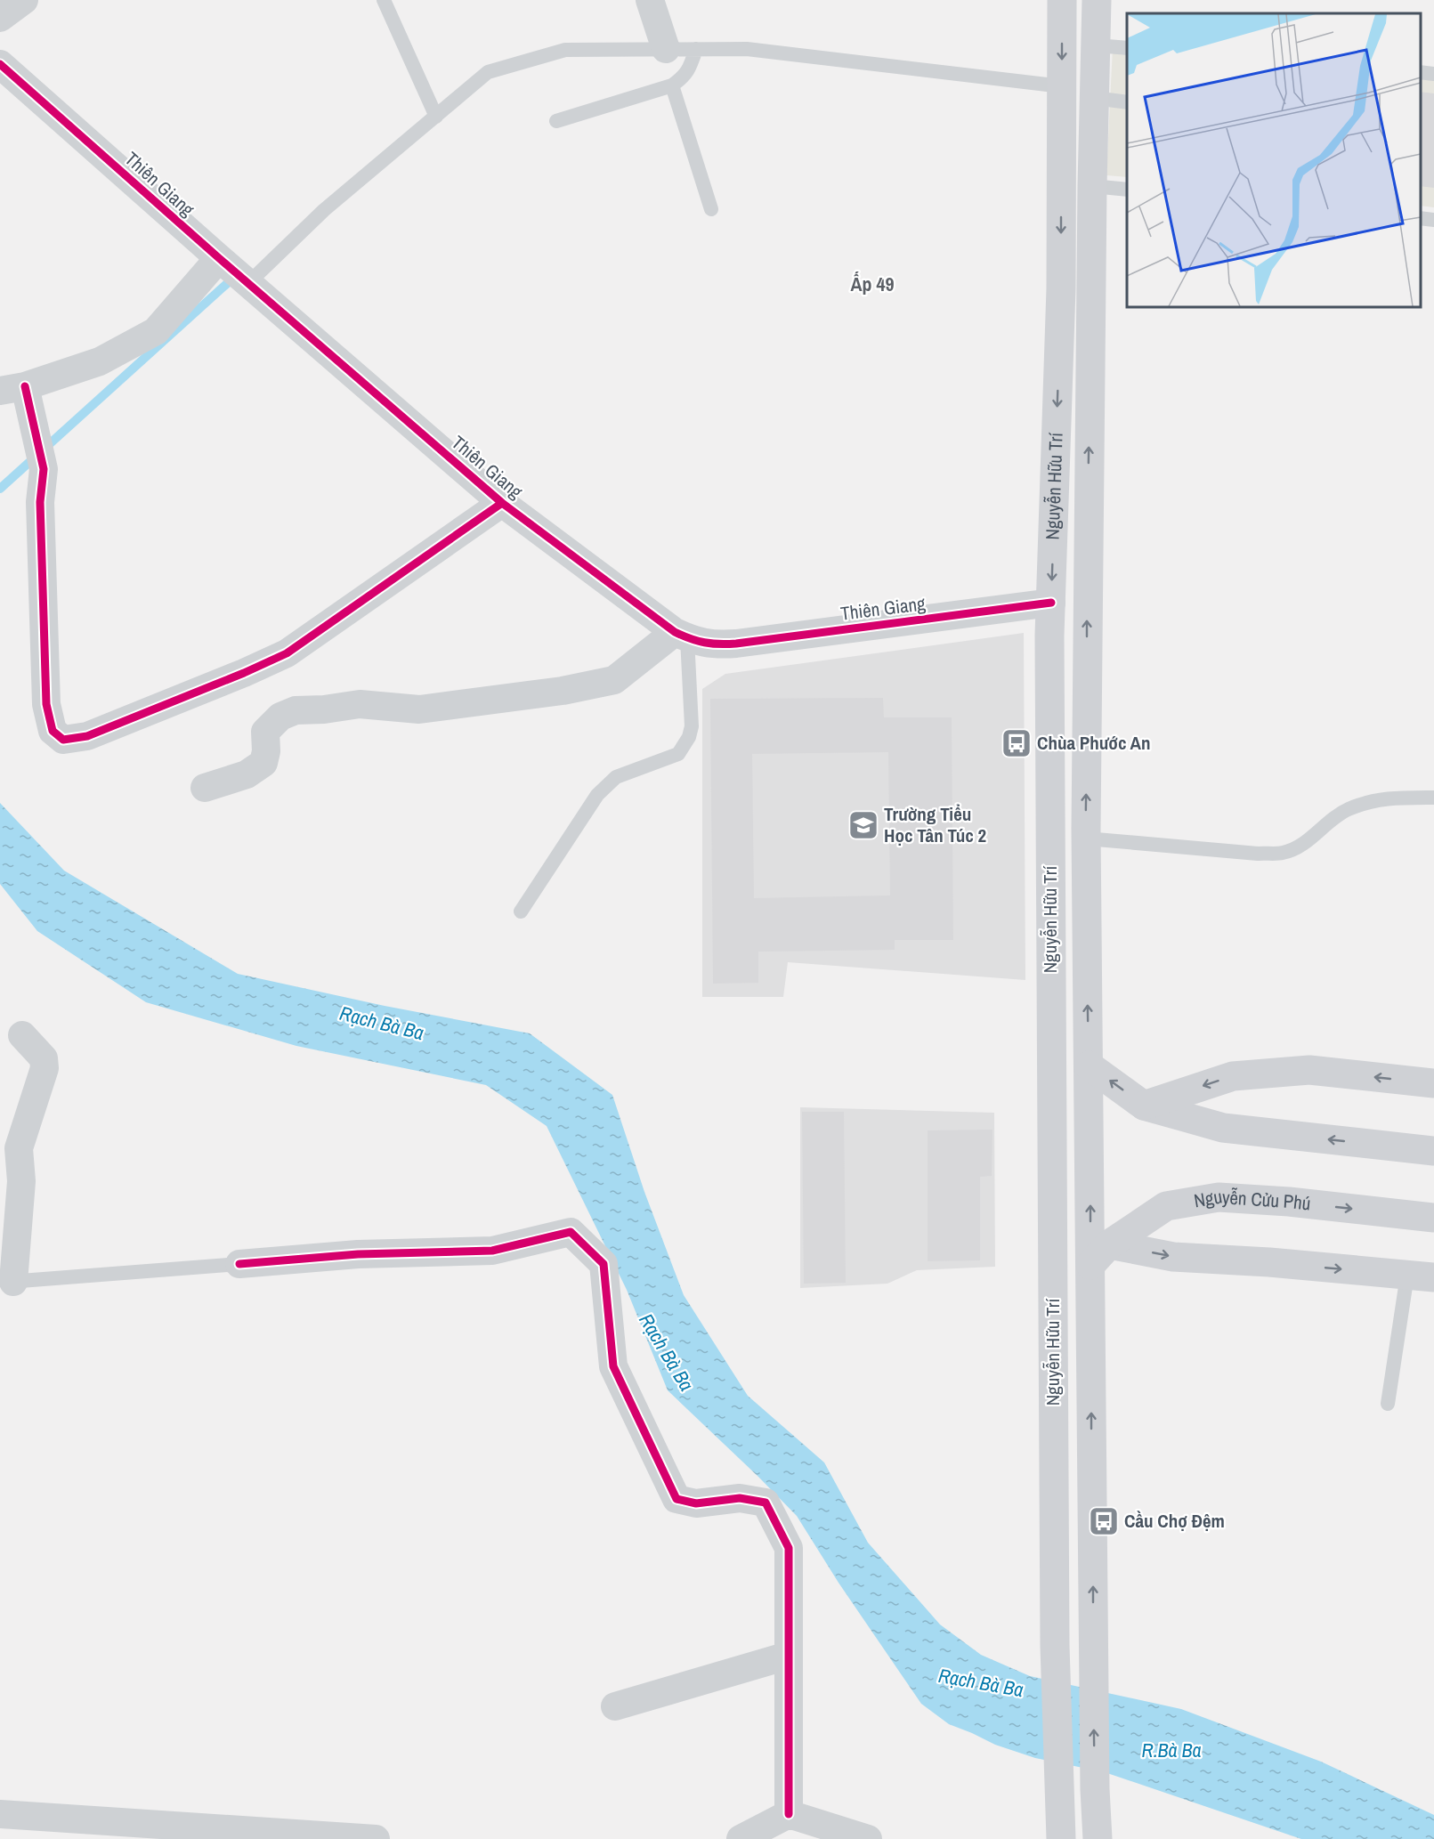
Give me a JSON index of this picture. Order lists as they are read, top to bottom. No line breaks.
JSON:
{"streets":{"main road":["Nguyễn Hữu Trí","Nguyễn Cửu Phú"],"street":["Thiên Giang"]},"crossings":[["Thiên Giang","Nguyễn Hữu Trí"],["Nguyễn Hữu Trí","Nguyễn Cửu Phú"]],"districts":["Ấp 49"],"water":["Rạch Bà Ba","R.Bà Ba"],"places":{"bus stop":["Chùa Phước An","Cầu Chợ Đệm"],"school or university":["Trường Tiểu Học Tân Túc 2"]}}
